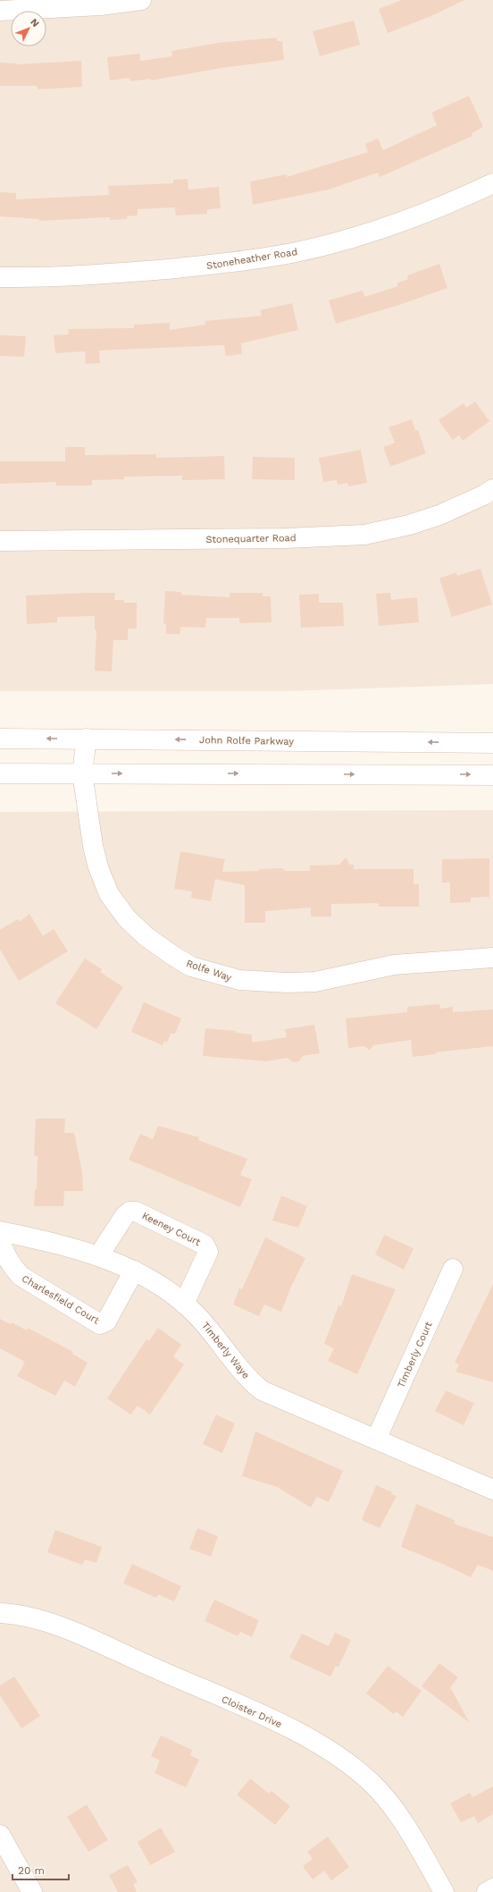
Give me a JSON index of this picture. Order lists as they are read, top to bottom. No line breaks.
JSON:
{"streets":{"street":["Stoneheather Road","Stonequarter Road","John Rolfe Parkway","Rolfe Way","Keeney Court","Charlesfield Court","Timberly Waye","Timberly Court","Cloister Drive"]},"crossings":[["John Rolfe Parkway","Rolfe Way"],["Keeney Court","Timberly Waye"],["Charlesfield Court","Timberly Waye"],["Timberly Waye","Timberly Court"]],"scale_bar":"20 m","north":"top right"}
